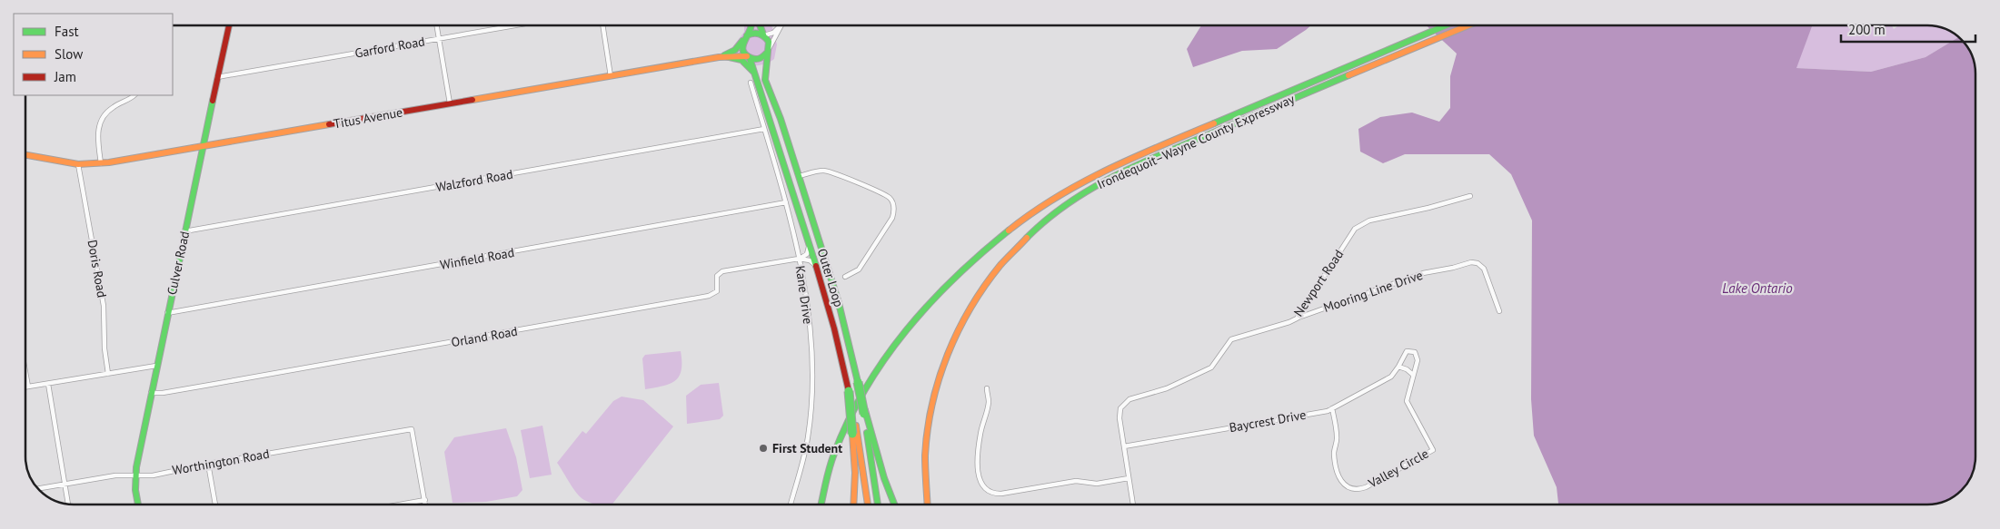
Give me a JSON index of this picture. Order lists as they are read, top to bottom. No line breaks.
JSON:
{"streets":{"main road":["Titus Avenue","Irondequoit–Wayne County Expressway","Culver Road","Outer Loop"],"street":["Garford Road","Walzford Road","Winfield Road","Doris Road","Newport Road","Mooring Line Drive","Kane Drive","Orland Road","Baycrest Drive","Worthington Road","Valley Circle"]},"crossings":[["Garford Road","Culver Road"],["Titus Avenue","Culver Road"],["Titus Avenue","Doris Road"],["Titus Avenue","Outer Loop"],["Walzford Road","Culver Road"],["Walzford Road","Kane Drive"],["Winfield Road","Culver Road"],["Winfield Road","Kane Drive"],["Culver Road","Orland Road"],["Culver Road","Worthington Road"],["Outer Loop","Kane Drive"],["Newport Road","Mooring Line Drive"],["Newport Road","Baycrest Drive"],["Kane Drive","Orland Road"],["Baycrest Drive","Valley Circle"]],"water":["Lake Ontario"],"places":["First Student"],"legend":["Fast","Slow","Jam"],"scale_bar":"200 m"}
